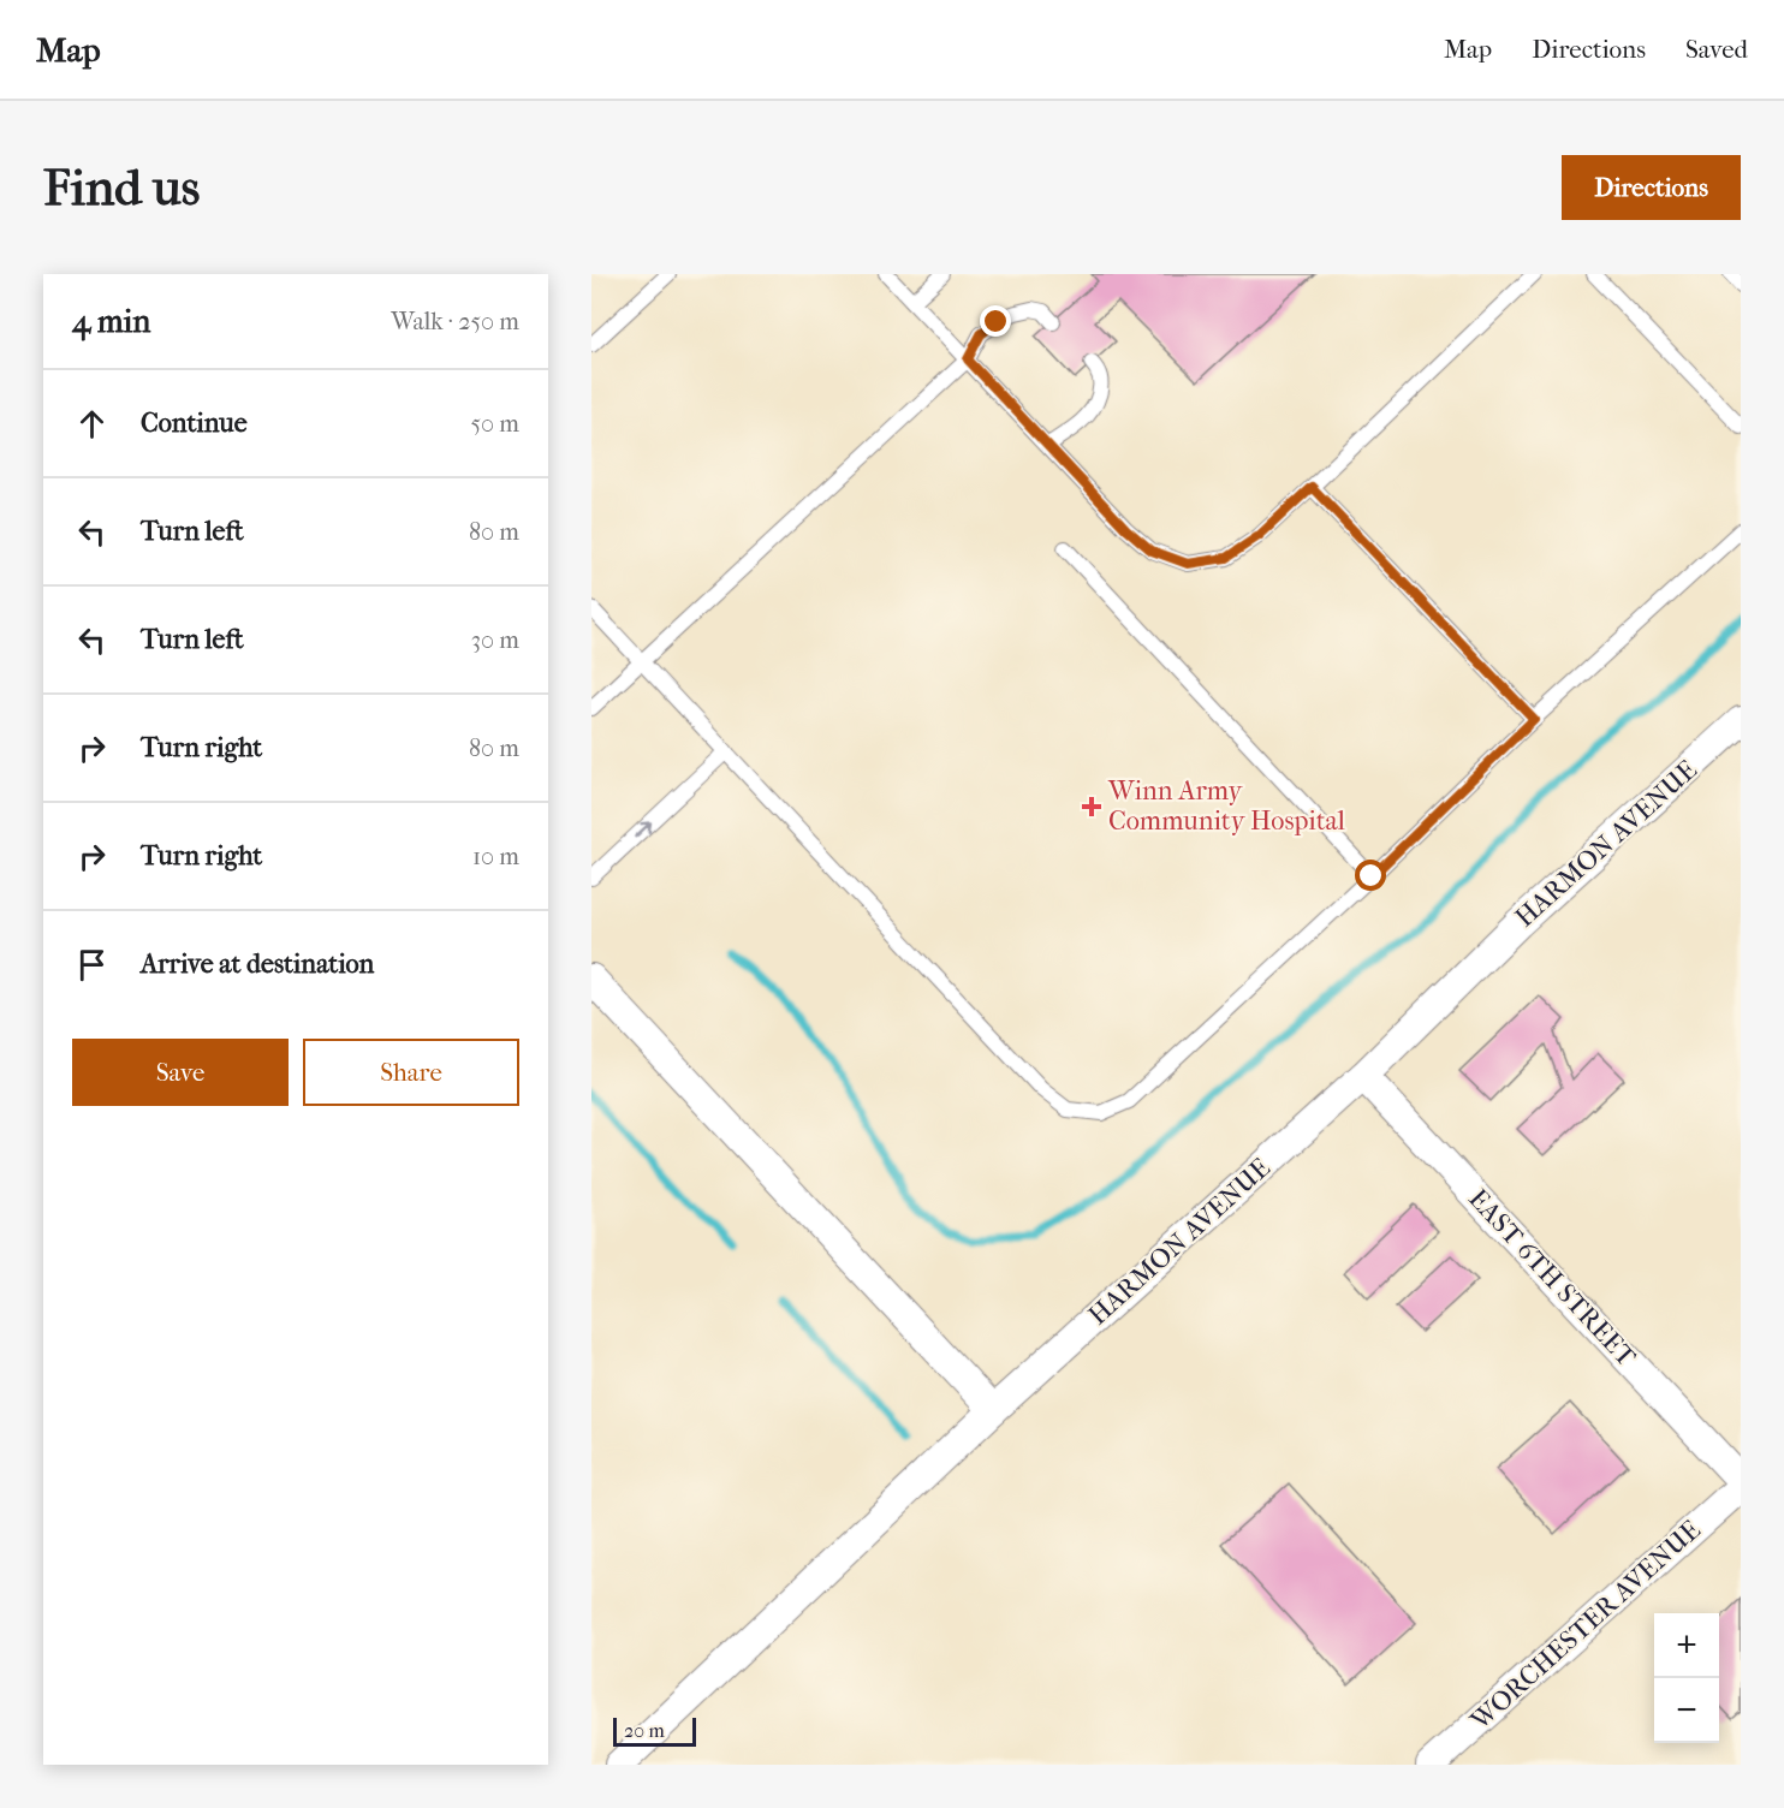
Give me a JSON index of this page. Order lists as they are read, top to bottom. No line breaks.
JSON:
{"streets":{"street":["HARMON AVENUE","EAST 6TH STREET","WORCHESTER AVENUE"]},"crossings":[["HARMON AVENUE","EAST 6TH STREET"]],"places":{"health":["Winn Army Community Hospital"]},"scale_bar":"20 m","page":{"header":"Map","nav":["Map","Directions","Saved"],"buttons":["Directions",["Save","Share"]],"title":"Find us","heading":["4 min","Walk · 250 m"],"list":[["Continue","50 m"],["Turn left","80 m"],["Turn left","30 m"],["Turn right","80 m"],["Turn right","10 m"],"Arrive at destination"],"map_buttons":["+","−"],"scale":"20 m"}}
